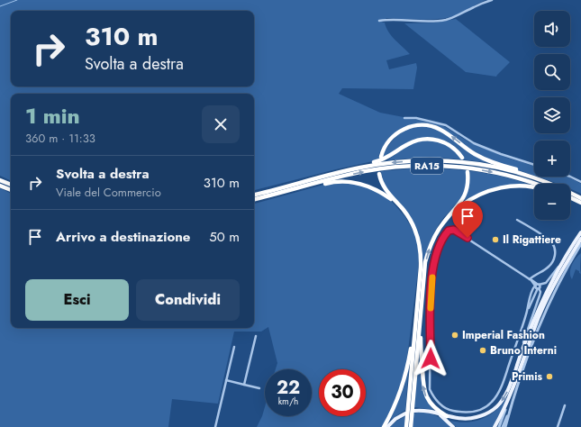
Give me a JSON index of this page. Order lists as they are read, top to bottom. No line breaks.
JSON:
{"streets":{"highway":["RA15"]},"places":["Il Rigattiere","Imperial Fashion","Bruno Interni","Primis"],"page":{"map_buttons":["+","−"],"turn":["310 m","Svolta a destra"],"heading":["1 min","360 m · 11:33"],"list":[{"name":"Svolta a destra","note":"Viale del Commercio","value":"310 m"},{"name":"Arrivo a destinazione","value":"50 m"}],"buttons":["Esci","Condividi"],"speed":"22 km/h","limit":"30"}}
